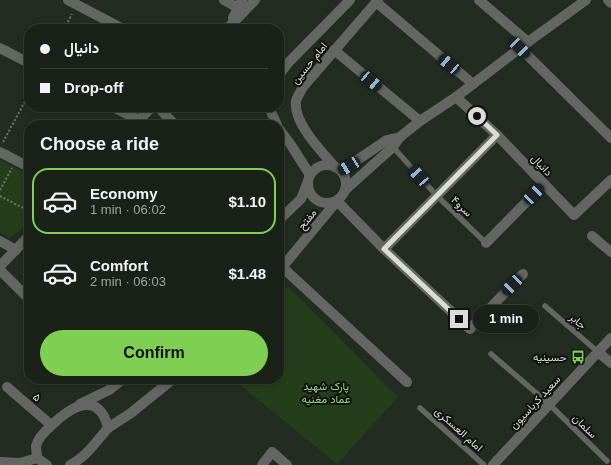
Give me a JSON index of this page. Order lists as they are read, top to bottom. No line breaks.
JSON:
{"streets":{"street":["امام حسین","دانیال","مفتح","۵","سعید کرباسیون"],"lane":["سرو۴","جابر","سلمان","امام العسکری"]},"crossings":[["امام حسین","مفتح"],["جابر","سعید کرباسیون"],["سعید کرباسیون","سلمان"]],"parks":["پارک شهید عماد مغنیه"],"places":{"bus stop":["حسینیه"]},"page":{"banner":["دانیال","Drop-off"],"heading":"Choose a ride","list":[{"name":"Economy","note":"1 min · 06:02","value":"$1.10"},{"name":"Comfort","note":"2 min · 06:03","value":"$1.48"}],"bubble":"1 min","buttons":"Confirm"}}
